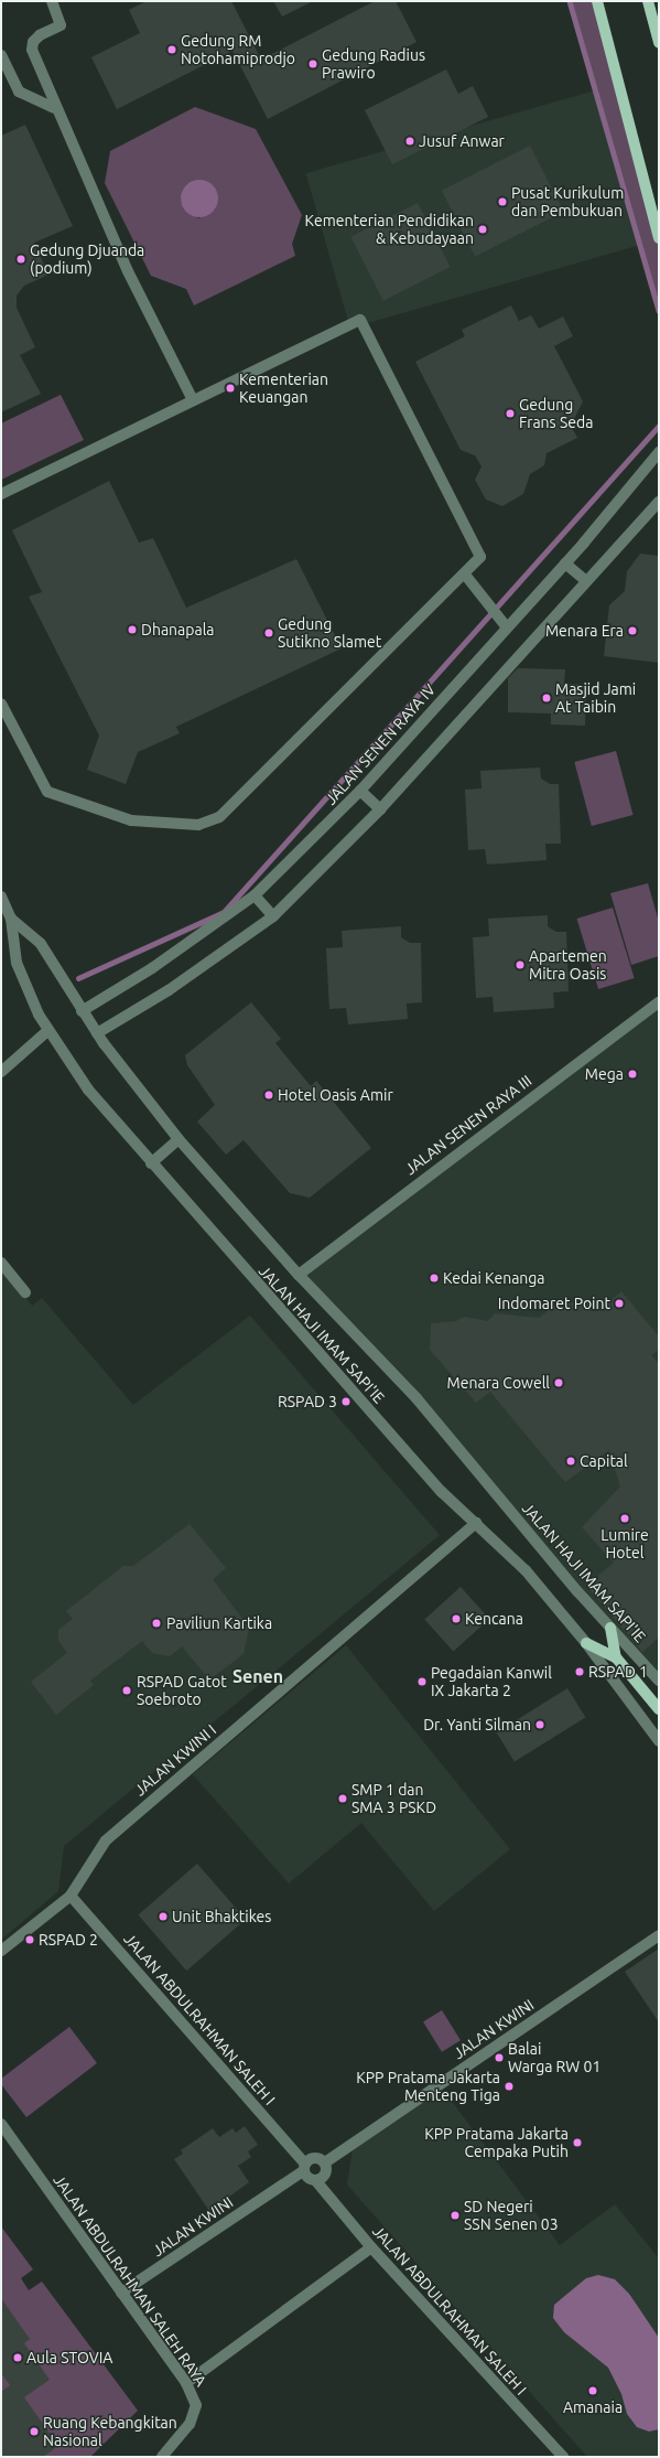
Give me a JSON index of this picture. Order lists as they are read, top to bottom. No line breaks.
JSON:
{"streets":{"street":["JALAN SENEN RAYA IV","JALAN SENEN RAYA III","JALAN HAJI IMAM SAPI'IE","JALAN KWINI I","JALAN ABDULRAHMAN SALEH I","JALAN KWINI","JALAN ABDULRAHMAN SALEH RAYA"]},"crossings":[["JALAN SENEN RAYA IV","JALAN HAJI IMAM SAPI'IE"],["JALAN SENEN RAYA III","JALAN HAJI IMAM SAPI'IE"],["JALAN HAJI IMAM SAPI'IE","JALAN KWINI I"],["JALAN KWINI I","JALAN ABDULRAHMAN SALEH I"],["JALAN ABDULRAHMAN SALEH I","JALAN KWINI"],["JALAN KWINI","JALAN ABDULRAHMAN SALEH RAYA"]],"districts":["Senen"],"places":["Gedung RM Notohamiprodjo","Gedung Radius Prawiro","Jusuf Anwar","Pusat Kurikulum dan Pembukuan","Kementerian Pendidikan & Kebudayaan","Gedung Djuanda (podium)","Kementerian Keuangan","Gedung Frans Seda","Dhanapala","Menara Era","Gedung Sutikno Slamet","Masjid Jami At Taibin","Apartemen Mitra Oasis","Mega","Hotel Oasis Amir","Kedai Kenanga","Indomaret Point","Menara Cowell","RSPAD 3","Capital","Lumire Hotel","Kencana","Paviliun Kartika","RSPAD 1","Pegadaian Kanwil IX Jakarta 2","RSPAD Gatot Soebroto","Dr. Yanti Silman","SMP 1 dan SMA 3 PSKD","Unit Bhaktikes","RSPAD 2","Balai Warga RW 01","KPP Pratama Jakarta Menteng Tiga","KPP Pratama Jakarta Cempaka Putih","SD Negeri SSN Senen 03","Aula STOVIA","Amanaia","Ruang Kebangkitan Nasional"]}
